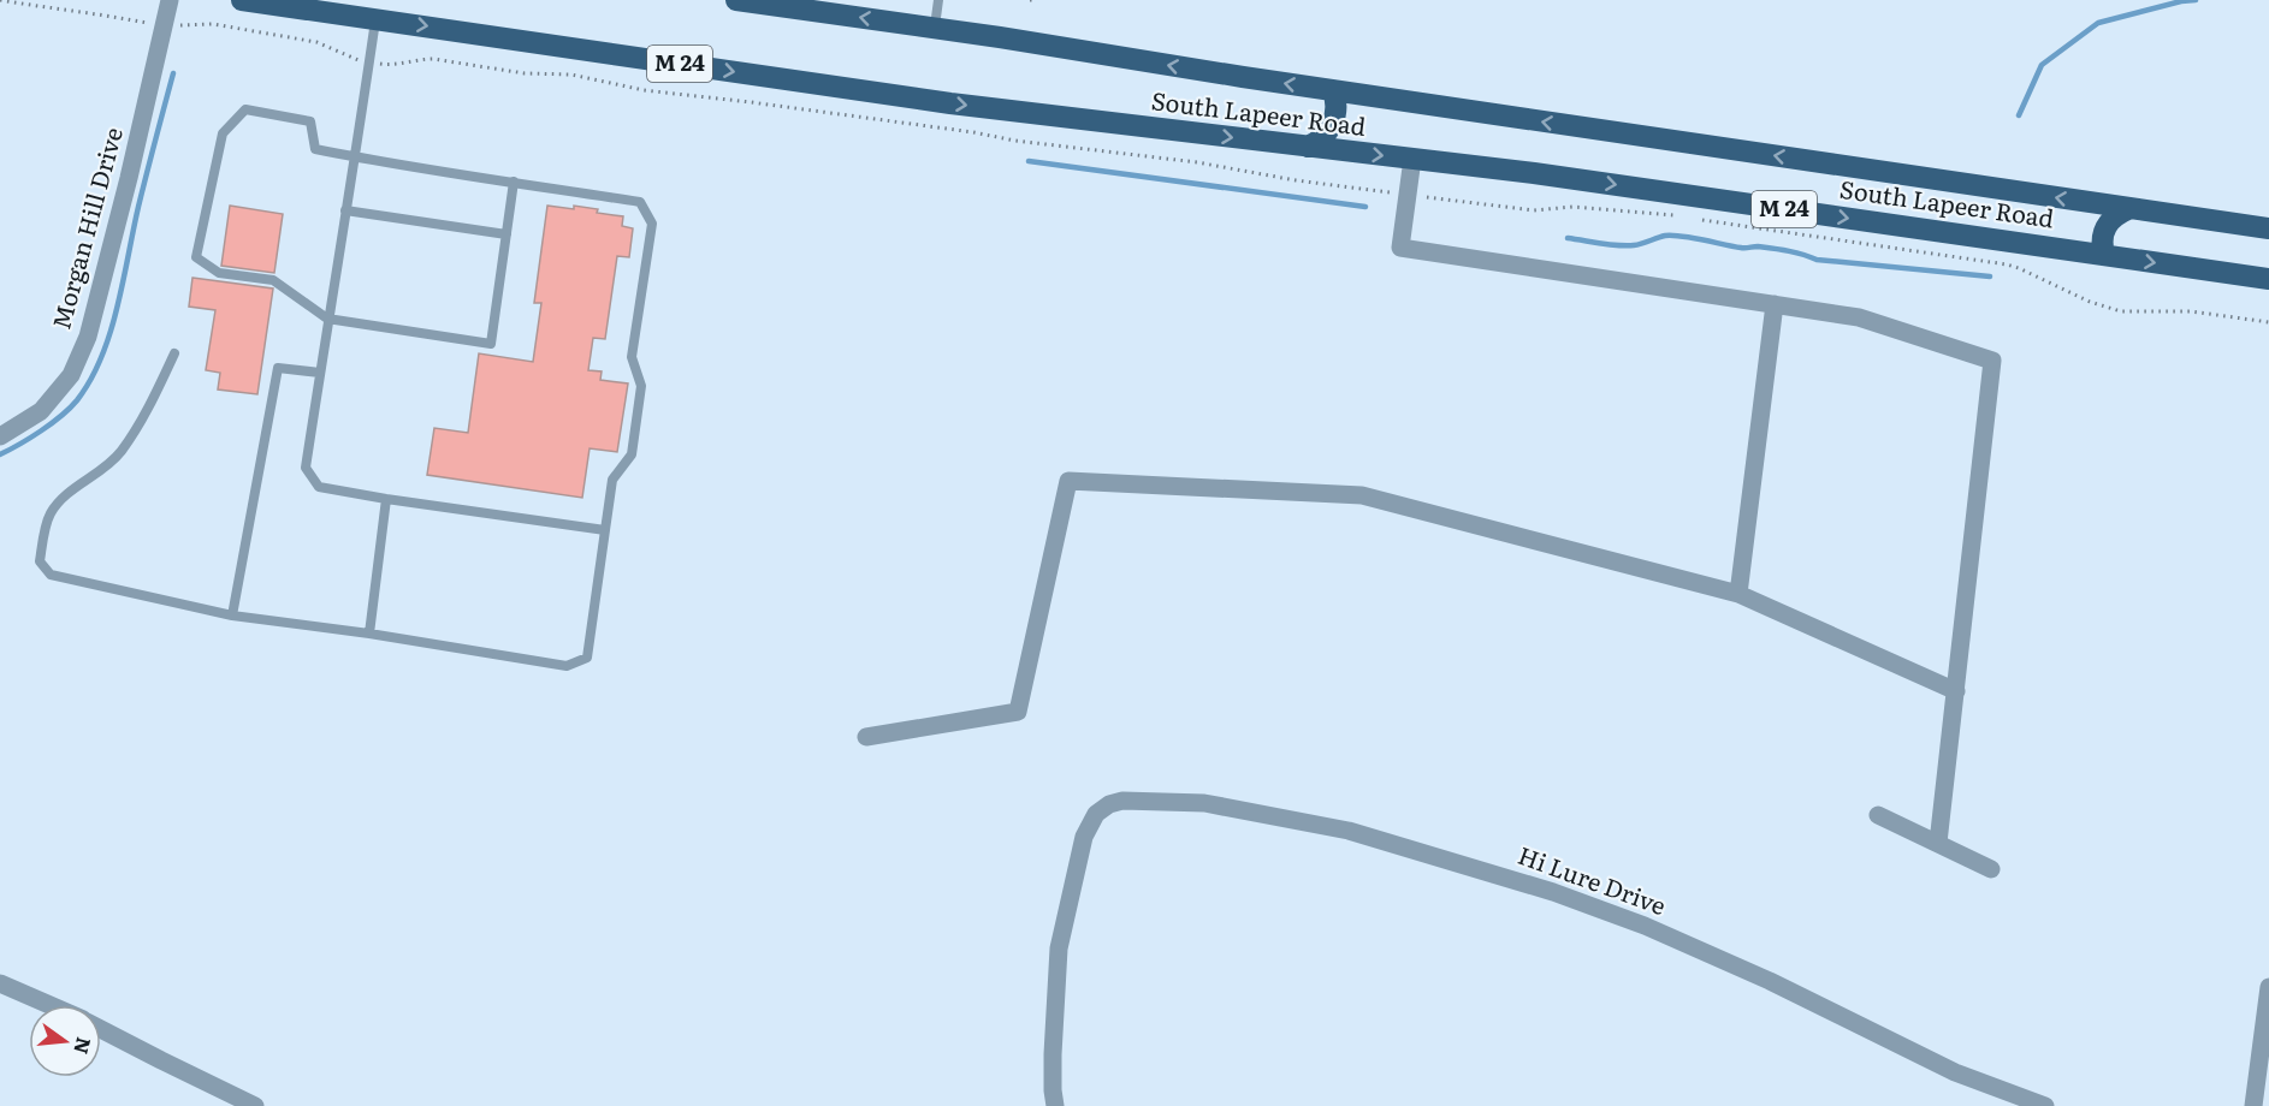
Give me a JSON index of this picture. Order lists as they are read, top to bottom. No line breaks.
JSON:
{"streets":{"main road":["M 24","South Lapeer Road"],"street":["Morgan Hill Drive","Hi Lure Drive"]},"north":"right"}
